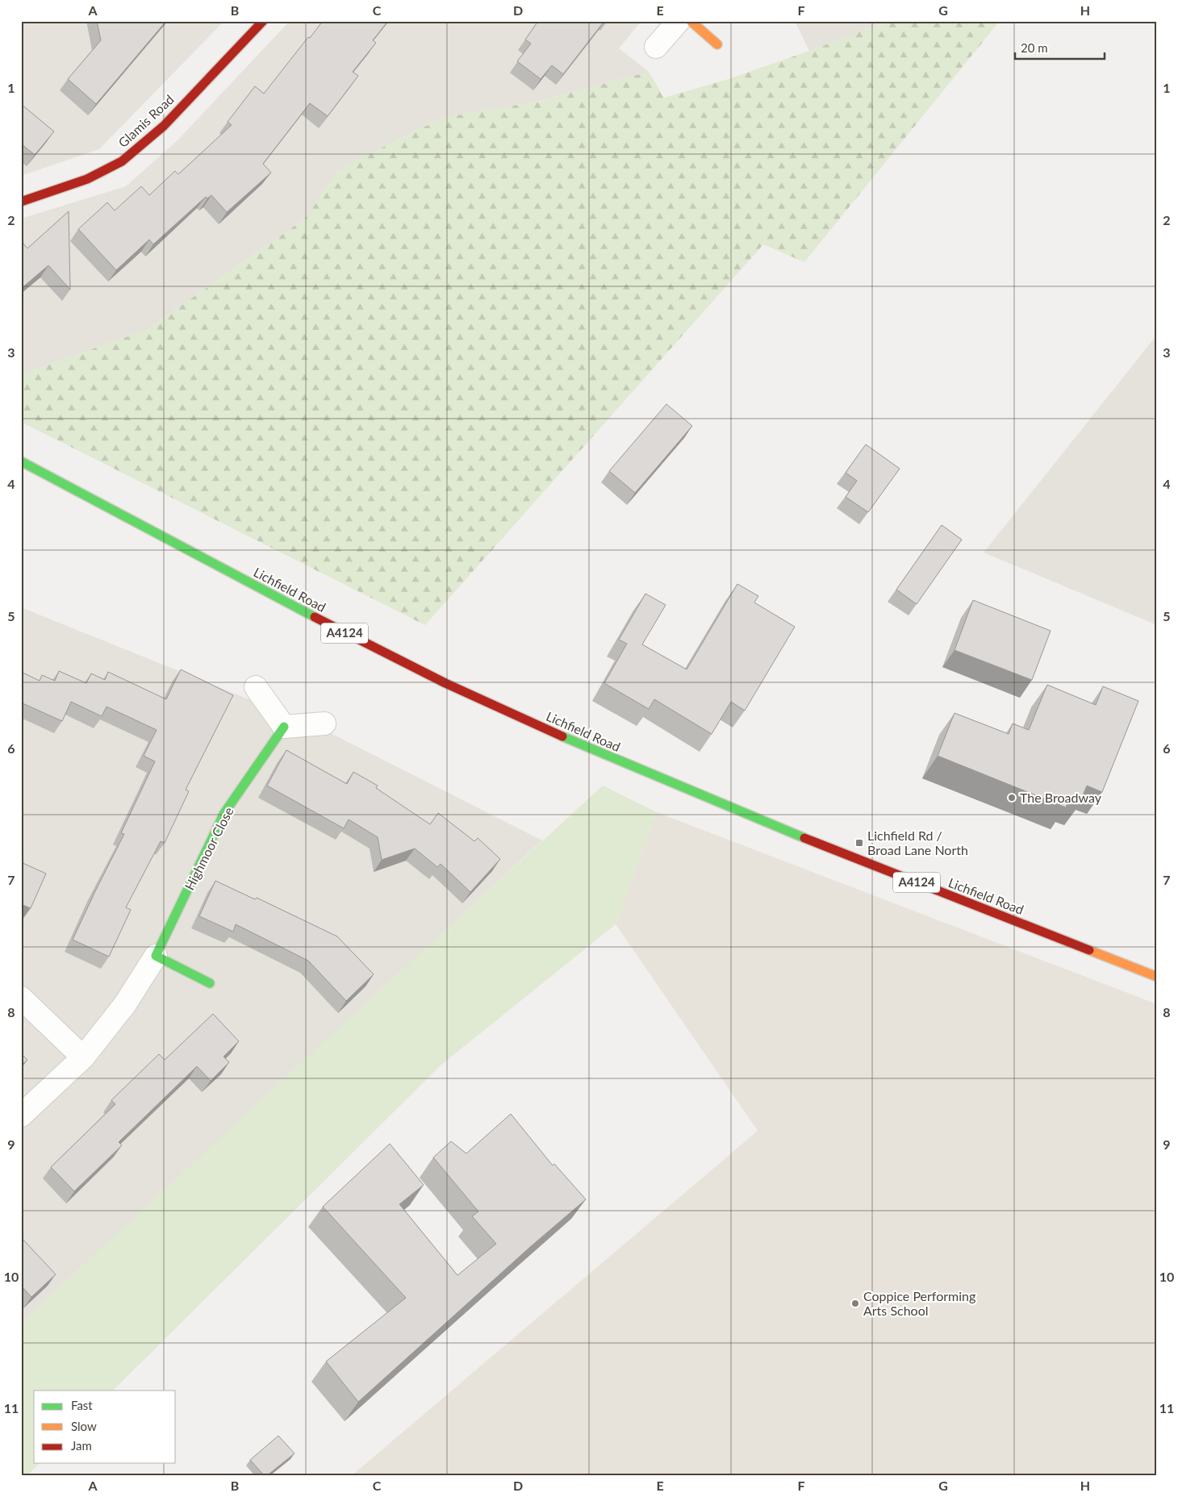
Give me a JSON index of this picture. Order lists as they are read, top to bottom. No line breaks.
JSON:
{"streets":{"main road":["Glamis Road","Lichfield Road","A4124","Highmoor Close"]},"places":{"other":["The Broadway","Coppice Performing Arts School"],"transit":["Lichfield Rd / Broad Lane North"]},"legend":["Fast","Slow","Jam"],"scale_bar":"20 m","grid":{"columns":["A","B","C","D","E","F","G","H"],"rows":["1","2","3","4","5","6","7","8","9","10","11"]}}
